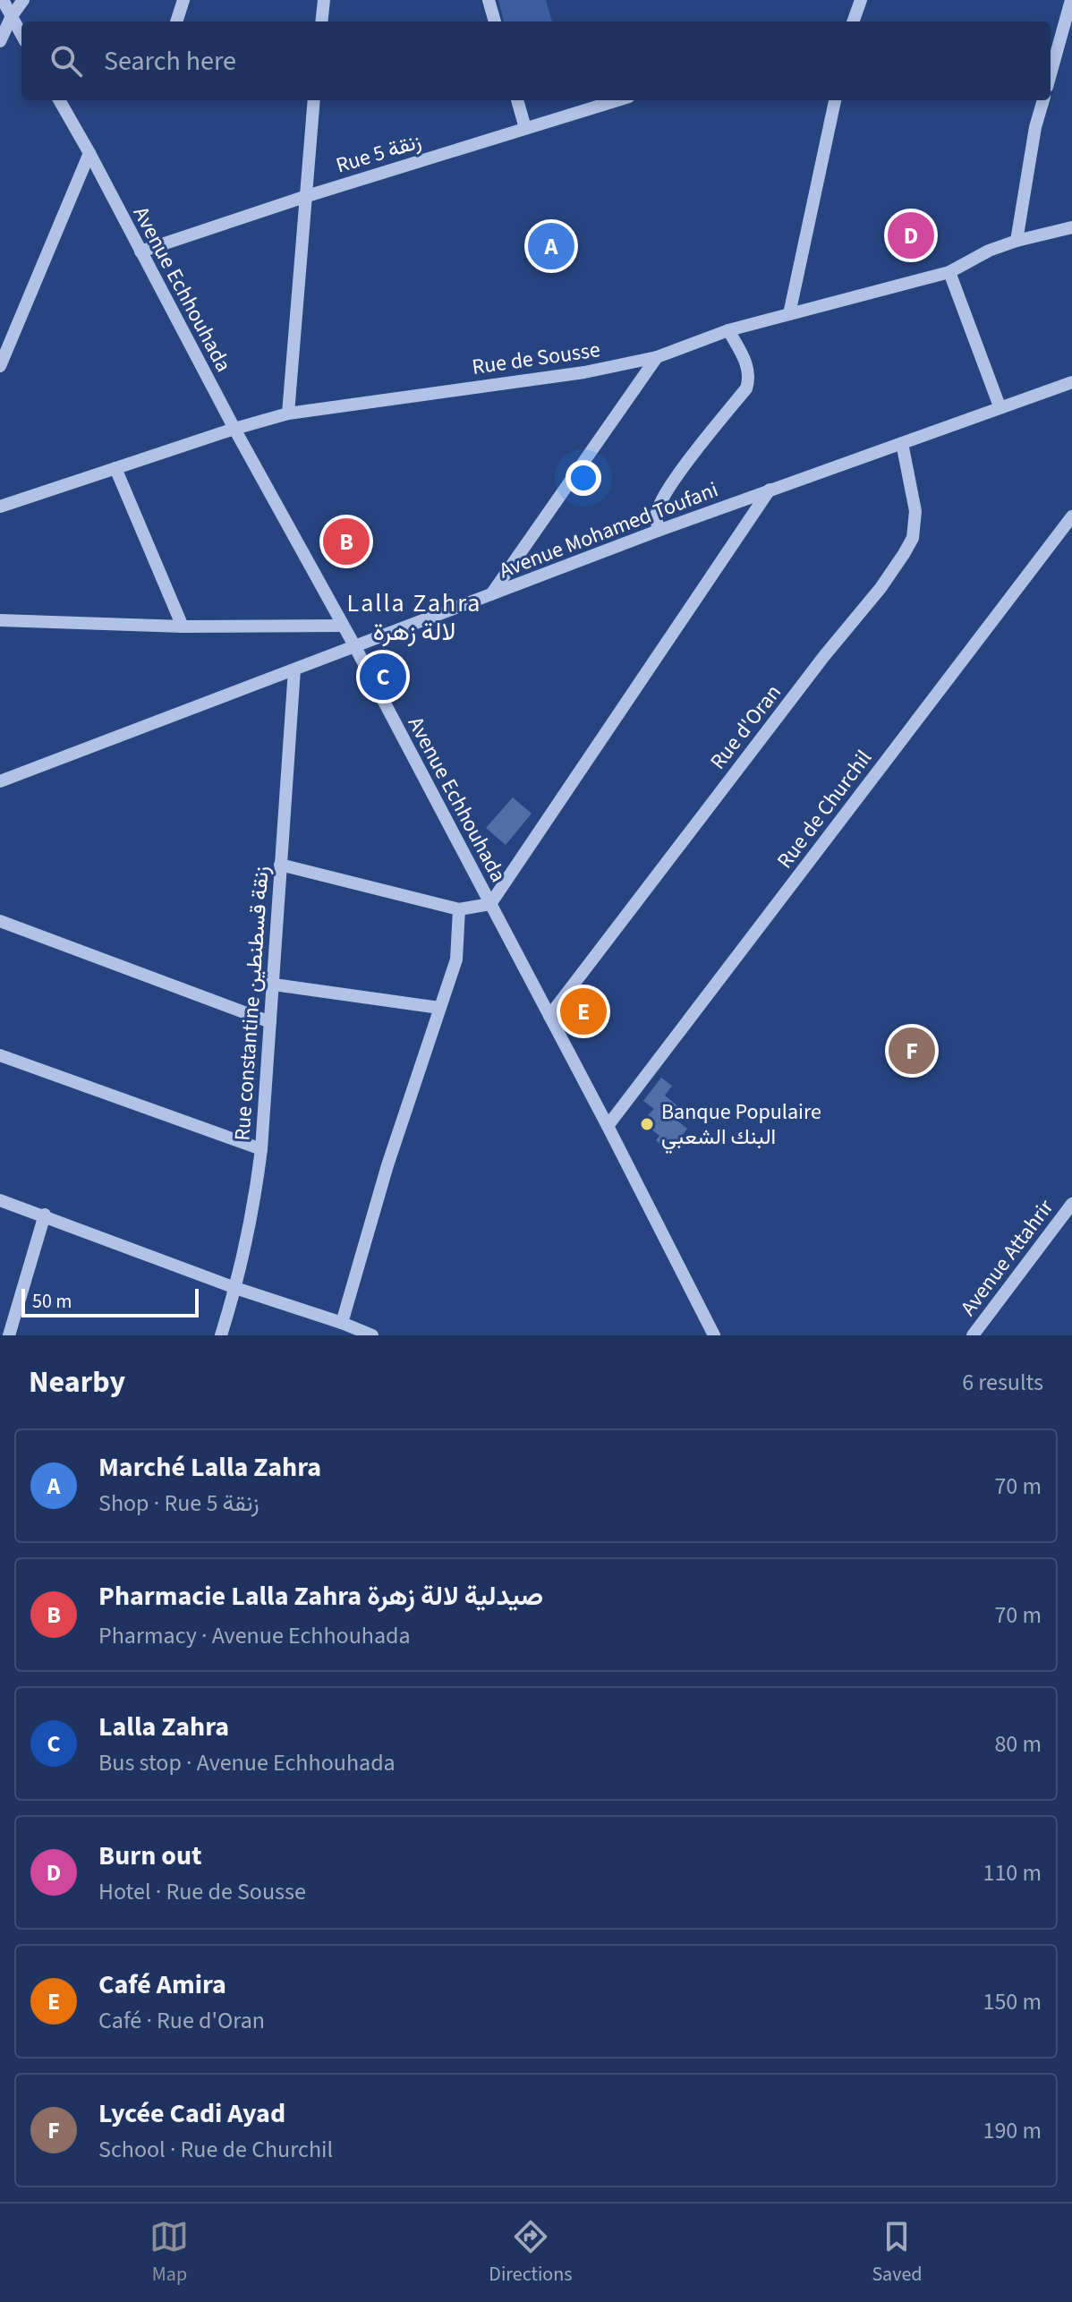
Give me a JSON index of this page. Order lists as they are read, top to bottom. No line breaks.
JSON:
{"streets":{"street":["Rue 5 زنقة","Avenue Echhouhada","Rue de Sousse","Avenue Mohamed Toufani","Rue d'Oran","Rue de Churchil","Rue constantine زنقة قسطنطين","Avenue Attahrir"]},"crossings":[["Rue 5 زنقة","Avenue Echhouhada"],["Avenue Echhouhada","Rue de Sousse"],["Avenue Echhouhada","Avenue Mohamed Toufani"],["Avenue Echhouhada","Rue d'Oran"],["Avenue Echhouhada","Rue de Churchil"],["Avenue Mohamed Toufani","Rue d'Oran"],["Avenue Mohamed Toufani","Rue constantine زنقة قسطنطين"]],"districts":["Lalla Zahra لالة زهرة"],"places":["Banque Populaire البنك الشعبي"],"scale_bar":"50 m","page":{"search":"Search here","pins":["D","A","B","C","E","F"],"scale":"50 m","heading":["Nearby","6 results"],"list":[{"mark":"A","name":"Marché Lalla Zahra","note":"Shop · Rue 5 زنقة","value":"70 m"},{"mark":"B","name":"Pharmacie Lalla Zahra صيدلية لالة زهرة","note":"Pharmacy · Avenue Echhouhada","value":"70 m"},{"mark":"C","name":"Lalla Zahra","note":"Bus stop · Avenue Echhouhada","value":"80 m"},{"mark":"D","name":"Burn out","note":"Hotel · Rue de Sousse","value":"110 m"},{"mark":"E","name":"Café Amira","note":"Café · Rue d'Oran","value":"150 m"},{"mark":"F","name":"Lycée Cadi Ayad","note":"School · Rue de Churchil","value":"190 m"}],"nav":["Map","Directions","Saved"]}}
